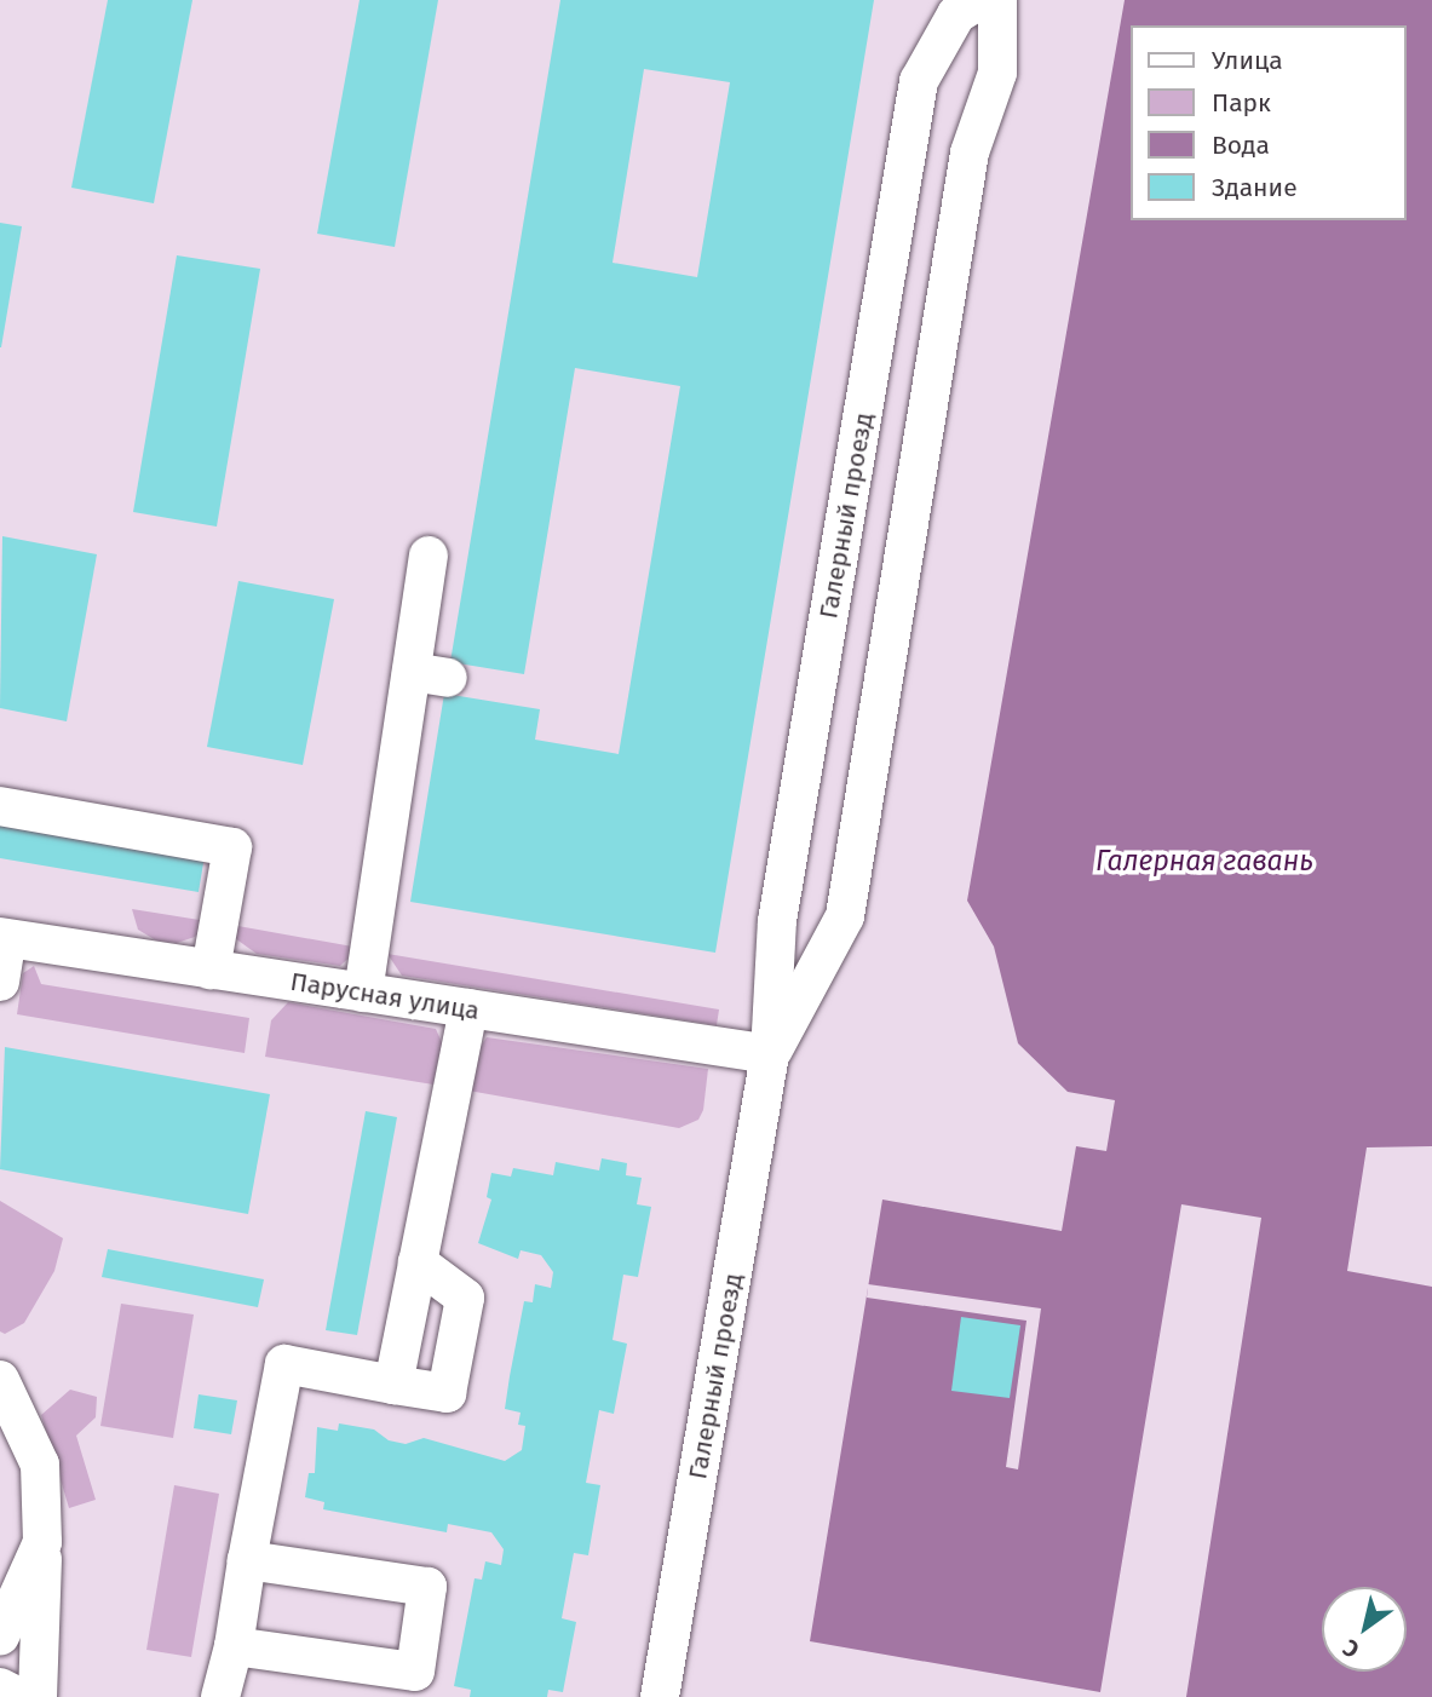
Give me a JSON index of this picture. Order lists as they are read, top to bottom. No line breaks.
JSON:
{"streets":{"street":["Галерный проезд","Парусная улица"]},"crossings":[["Галерный проезд","Парусная улица"]],"water":["Галерная гавань"],"legend":["Улица","Парк","Вода","Здание"],"north":"bottom left"}
